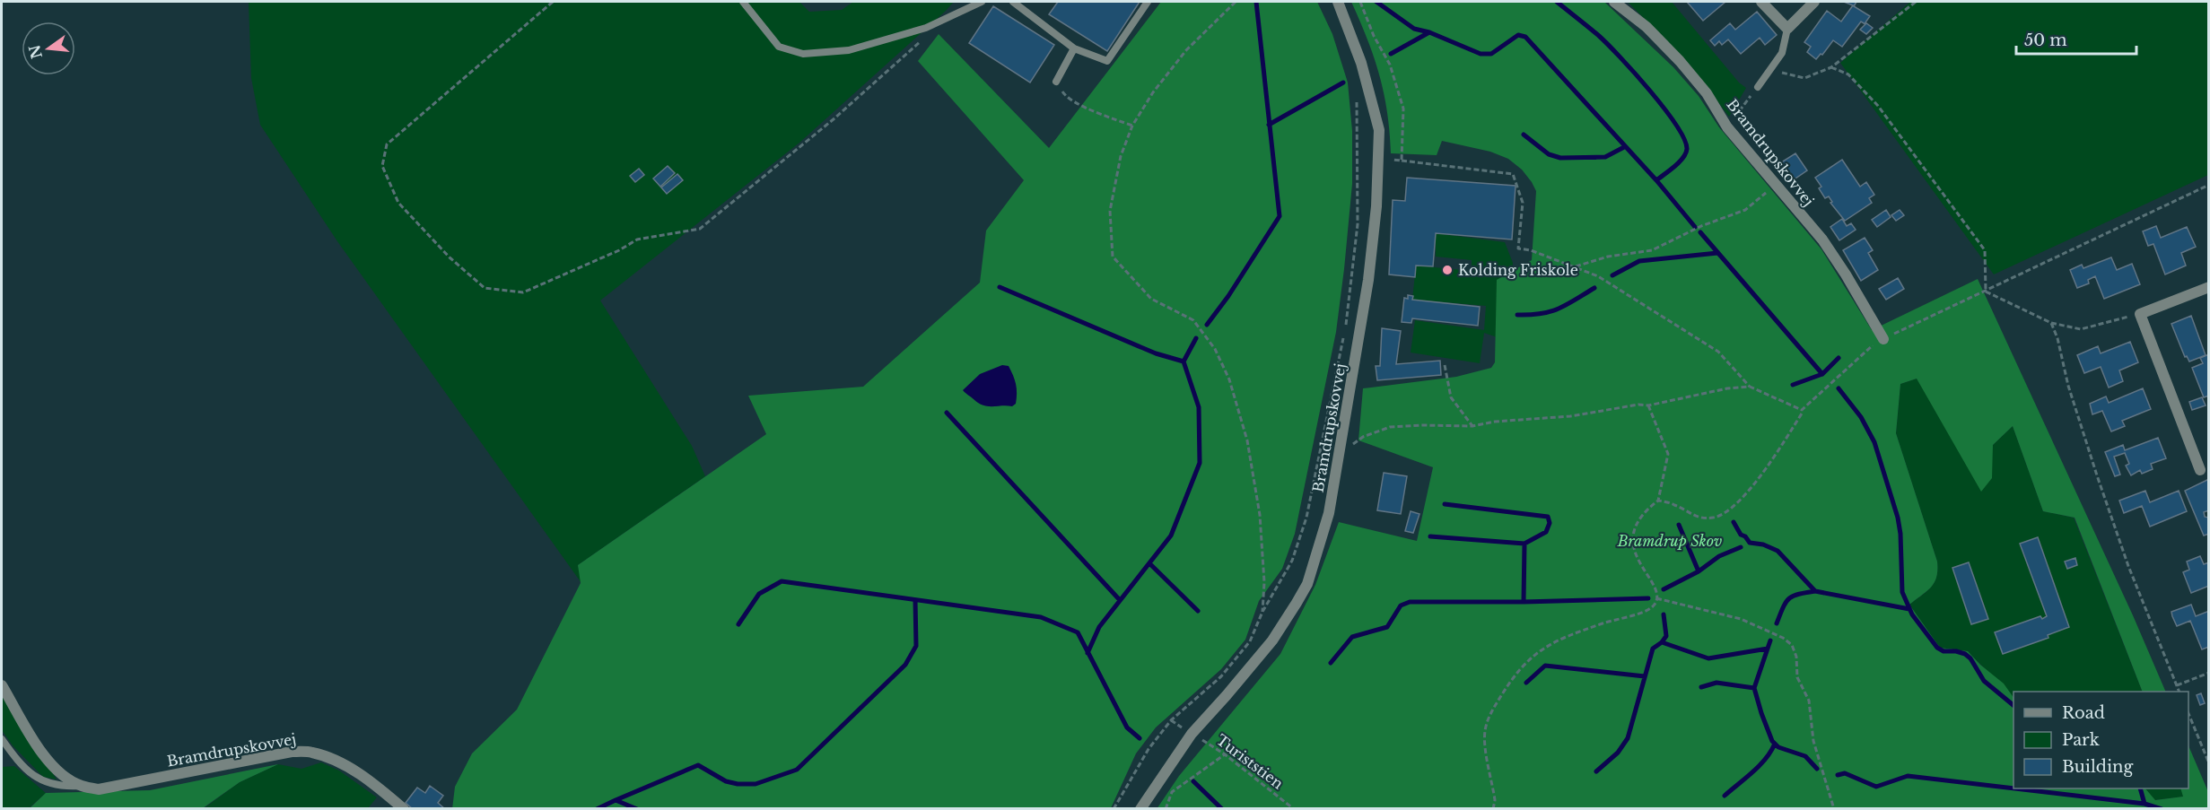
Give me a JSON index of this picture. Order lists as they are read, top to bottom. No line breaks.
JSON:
{"streets":{"street":["Bramdrupskovvej"],"path":["Turiststien"]},"crossings":[["Bramdrupskovvej","Turiststien"]],"parks":["Bramdrup Skov"],"places":["Kolding Friskole"],"legend":["Road","Park","Building"],"scale_bar":"50 m","north":"left"}
